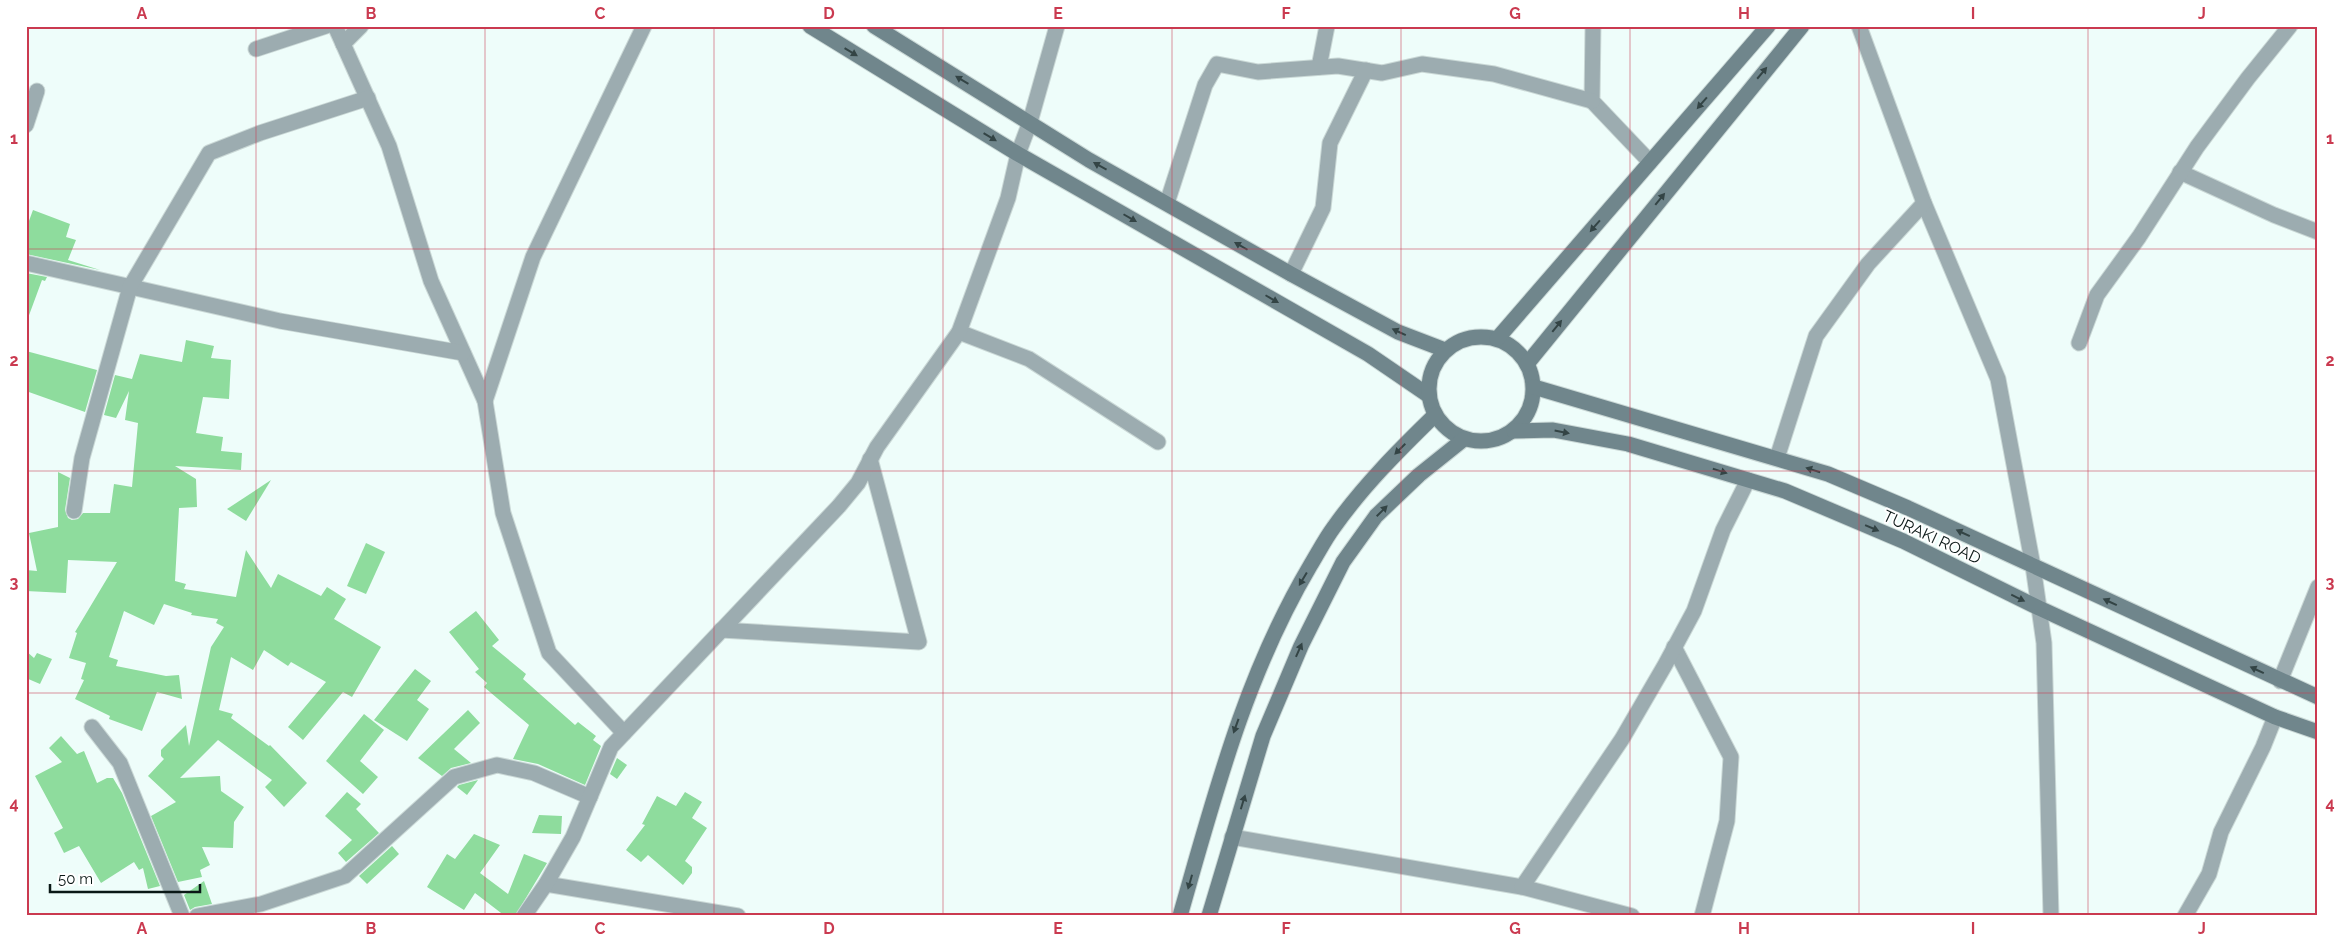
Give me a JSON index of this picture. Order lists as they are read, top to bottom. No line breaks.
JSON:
{"streets":{"main road":["TURAKI ROAD"]},"scale_bar":"50 m","grid":{"columns":["A","B","C","D","E","F","G","H","I","J"],"rows":["1","2","3","4"]}}
